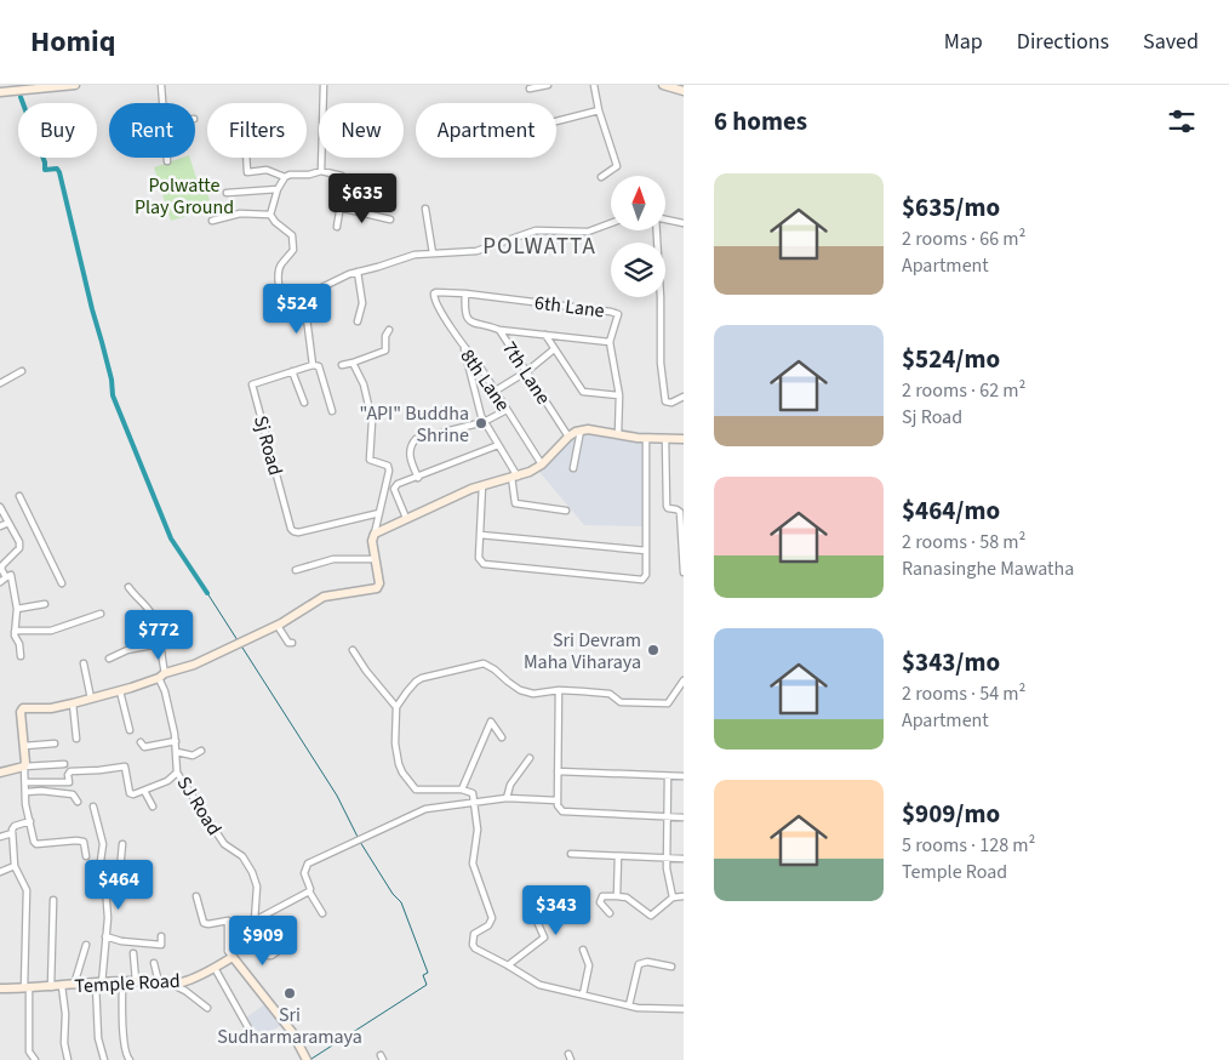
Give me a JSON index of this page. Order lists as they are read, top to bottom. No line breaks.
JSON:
{"streets":{"street":["6th Lane","7th Lane","8th Lane","Sj Road","SJ Road","Temple Road"]},"crossings":[["6th Lane","7th Lane"],["6th Lane","8th Lane"]],"districts":["POLWATTA"],"parks":["Polwatte Play Ground"],"places":["\"API\" Buddha Shrine","Sri Devram Maha Viharaya","Sri Sudharmaramaya"],"north":"top","page":{"header":"Homiq","nav":["Map","Directions","Saved"],"heading":"6 homes","chip":["Buy","Rent","Filters","New","Apartment"],"list":[{"name":"$635/mo","note":"2 rooms · 66 m² · Apartment"},{"name":"$524/mo","note":"2 rooms · 62 m² · Sj Road"},{"name":"$464/mo","note":"2 rooms · 58 m² · Ranasinghe Mawatha"},{"name":"$343/mo","note":"2 rooms · 54 m² · Apartment"},{"name":"$909/mo","note":"5 rooms · 128 m² · Temple Road"}],"price":["$635","$524","$772","$464","$343","$909"]}}
